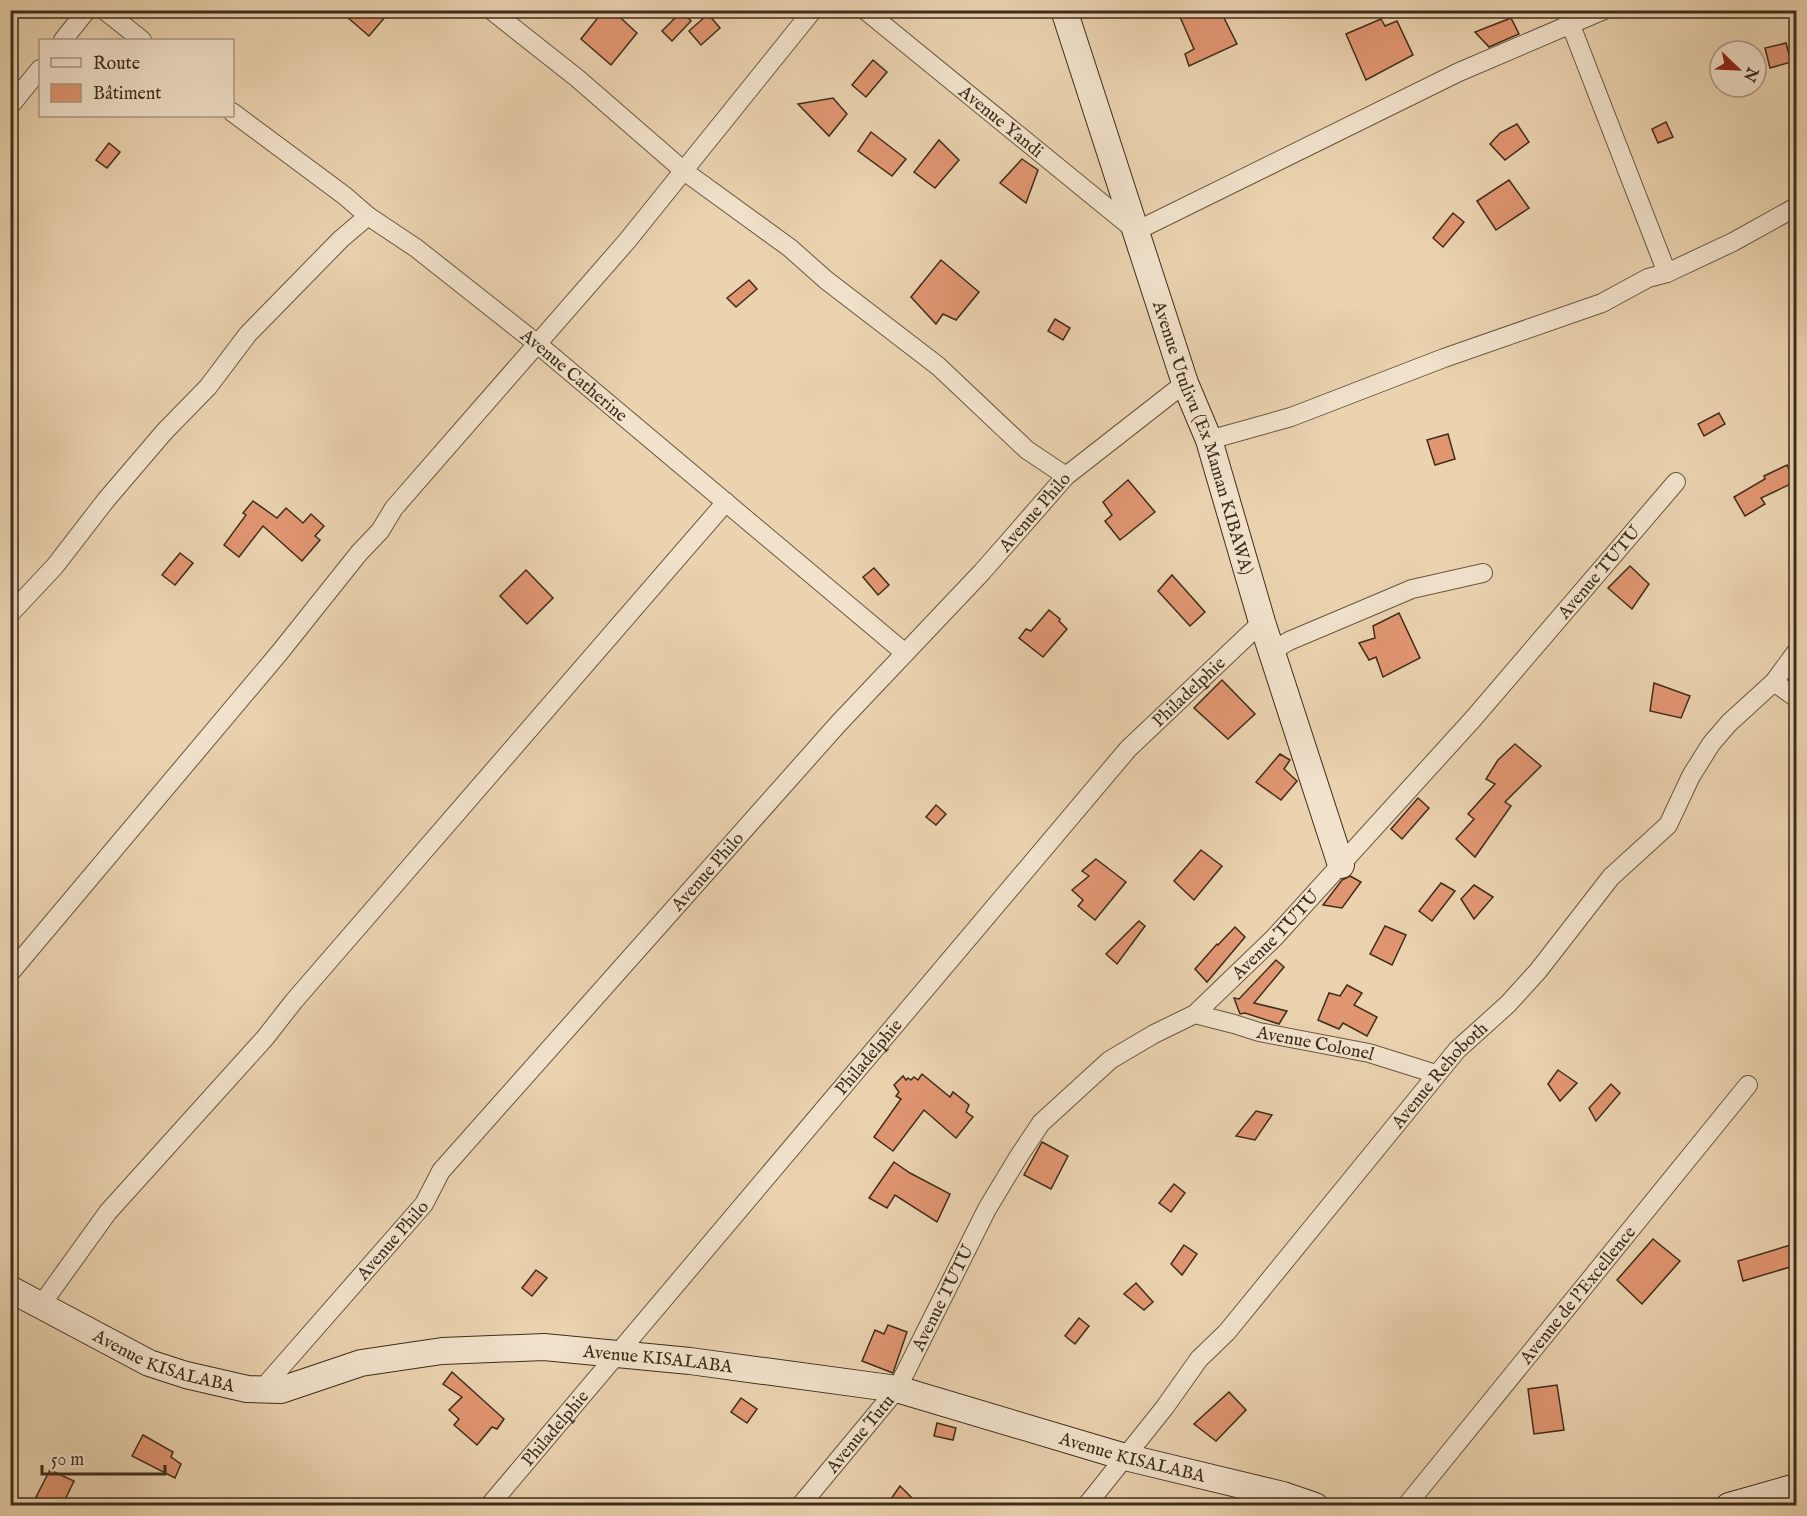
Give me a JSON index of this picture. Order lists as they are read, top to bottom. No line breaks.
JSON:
{"streets":{"street":["Avenue Yandi","Avenue Catherine","Avenue Utulivu (Ex Maman KIBAWA)","Avenue Philo","Avenue TUTU","Philadelphie","Avenue Colonel","Avenue Rehoboth","Avenue de l'Excellence","Avenue KISALABA","Avenue Tutu"]},"crossings":[["Avenue Yandi","Avenue Utulivu (Ex Maman KIBAWA)"],["Avenue Catherine","Avenue Philo"],["Avenue Utulivu (Ex Maman KIBAWA)","Avenue Philo"],["Avenue Utulivu (Ex Maman KIBAWA)","Avenue TUTU"],["Avenue Utulivu (Ex Maman KIBAWA)","Philadelphie"],["Avenue Philo","Avenue KISALABA"],["Avenue TUTU","Avenue Colonel"],["Avenue TUTU","Avenue KISALABA"],["Avenue TUTU","Avenue Tutu"],["Philadelphie","Avenue KISALABA"],["Avenue Colonel","Avenue Rehoboth"],["Avenue Rehoboth","Avenue KISALABA"],["Avenue KISALABA","Avenue Tutu"]],"legend":["Route","Bâtiment"],"scale_bar":"50 m","north":"bottom right"}
